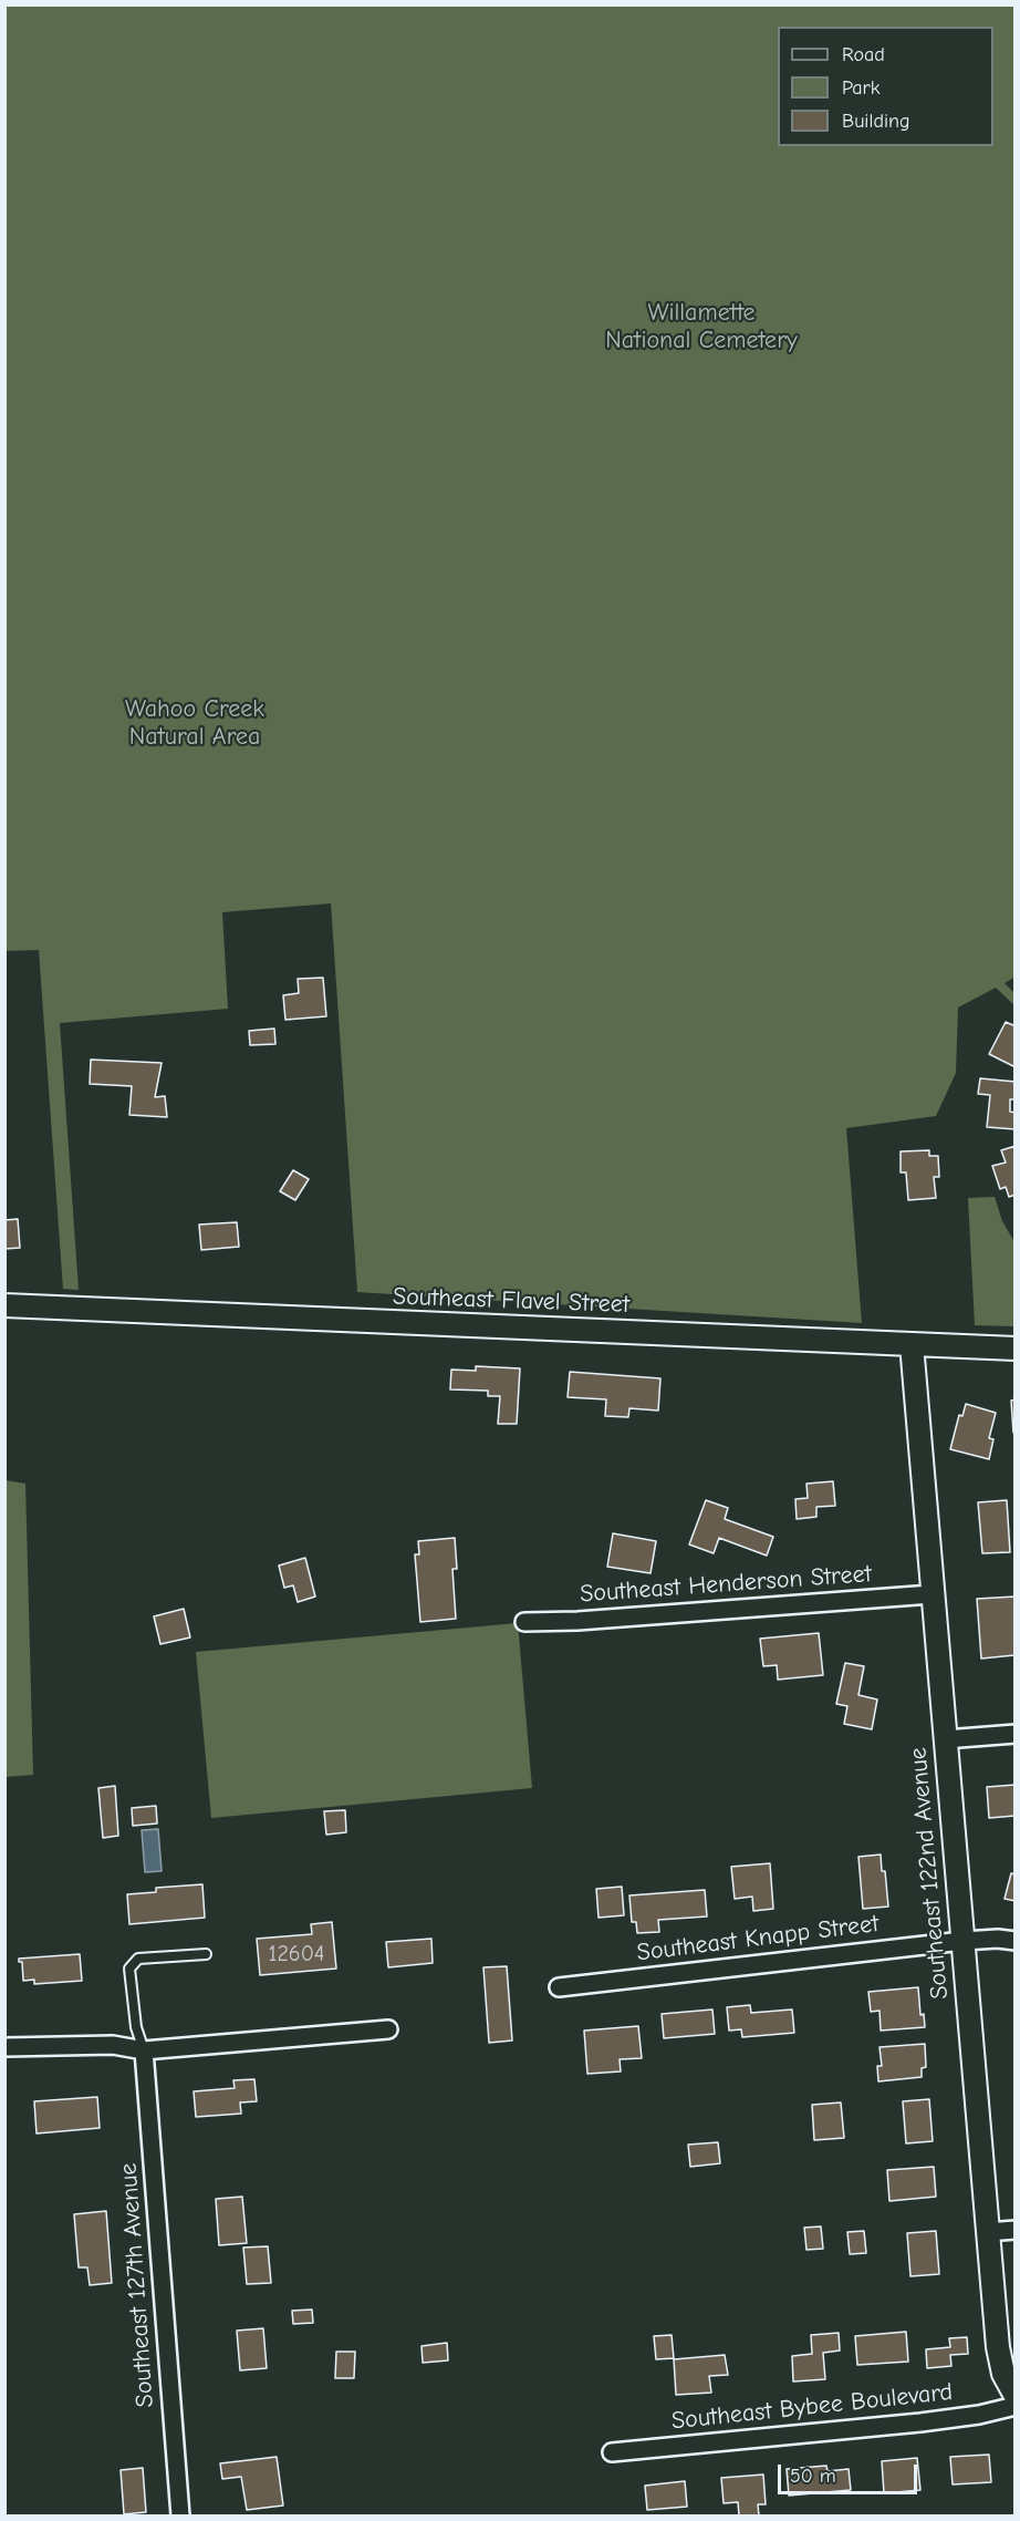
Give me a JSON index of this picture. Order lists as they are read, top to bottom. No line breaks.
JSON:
{"streets":{"street":["Southeast Flavel Street","Southeast Henderson Street","Southeast 122nd Avenue","Southeast Knapp Street","Southeast 127th Avenue","Southeast Bybee Boulevard"]},"crossings":[["Southeast Flavel Street","Southeast 122nd Avenue"],["Southeast Henderson Street","Southeast 122nd Avenue"],["Southeast 122nd Avenue","Southeast Knapp Street"]],"parks":["Willamette National Cemetery","Wahoo Creek Natural Area"],"house_numbers":["12604"],"legend":["Road","Park","Building"],"scale_bar":"50 m"}
